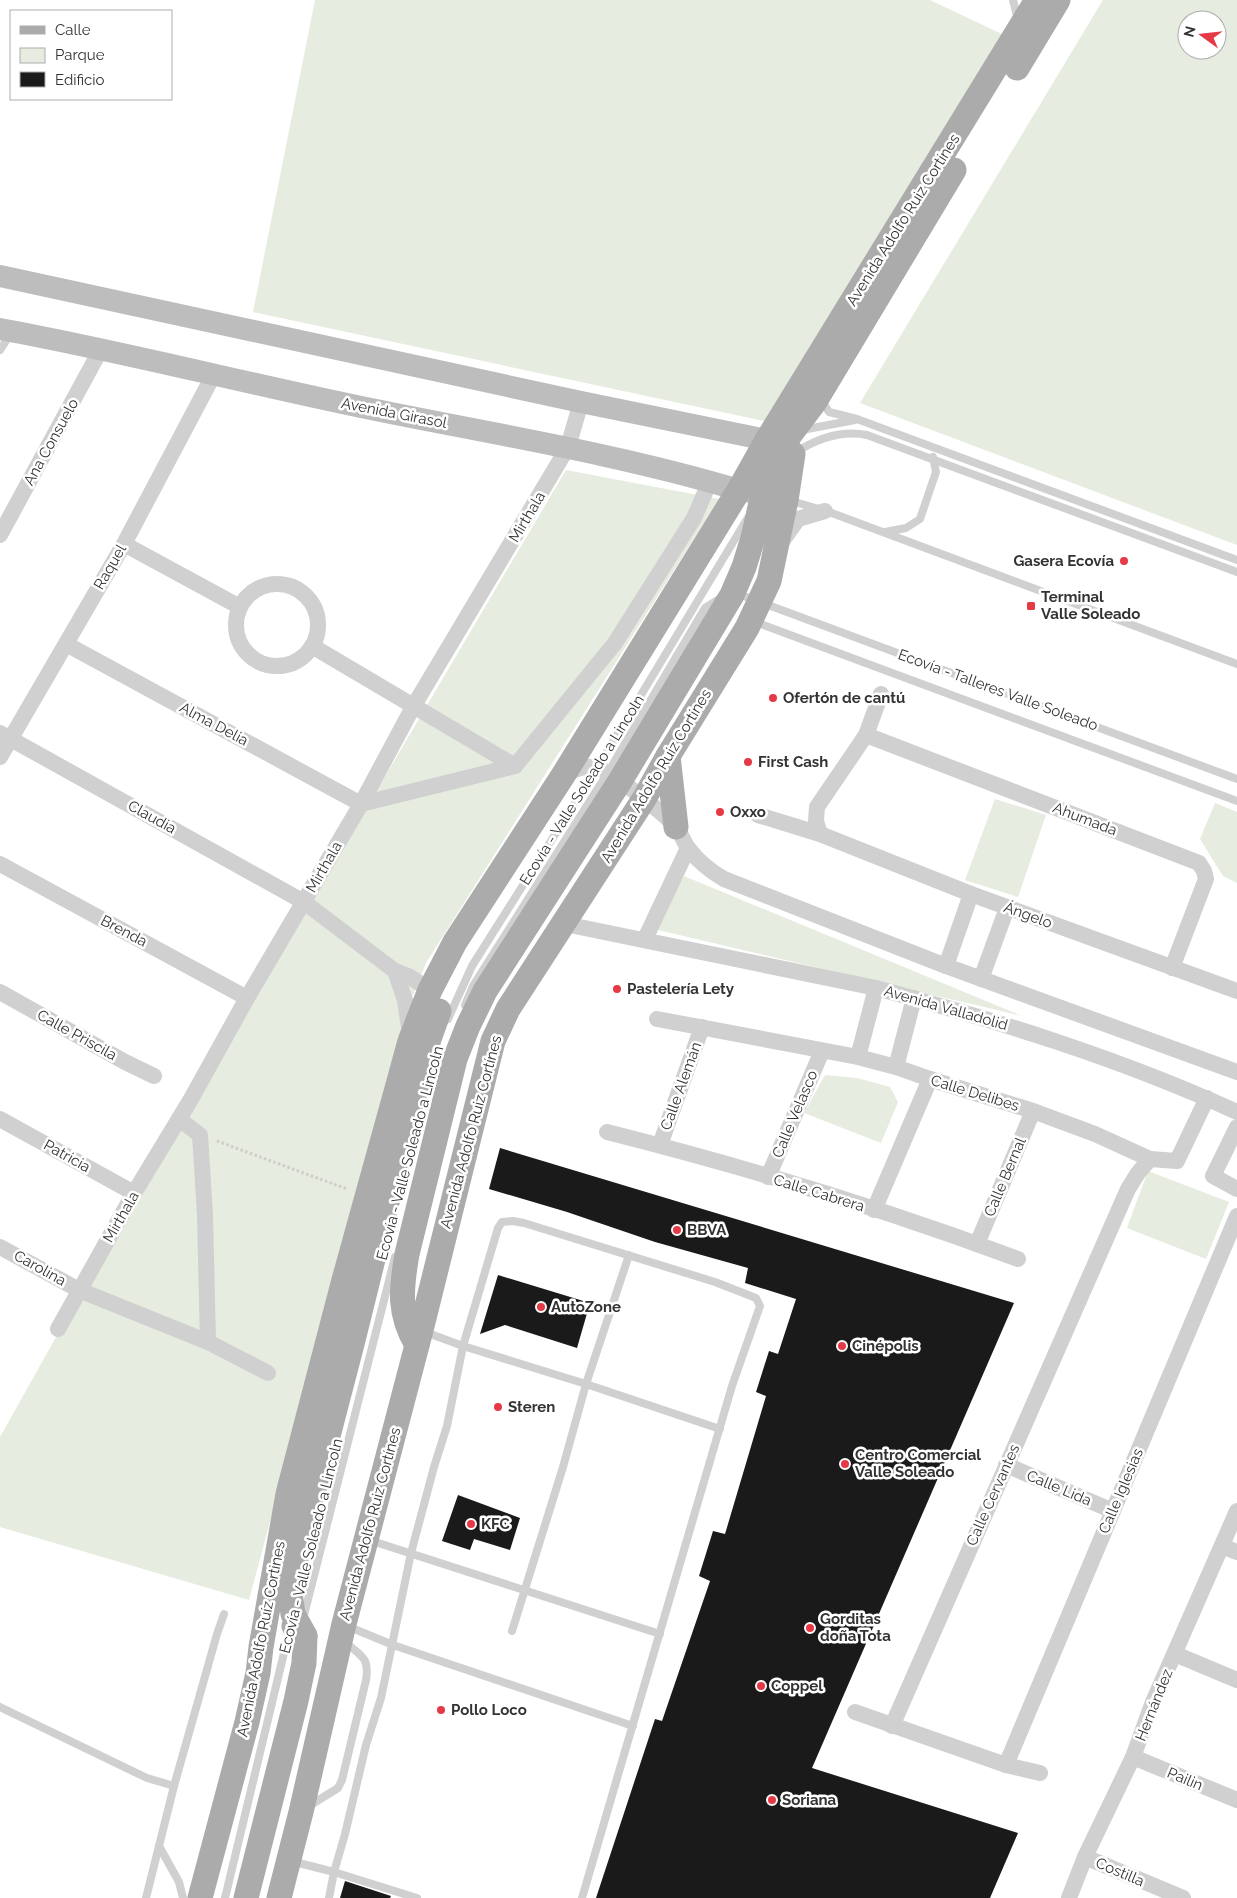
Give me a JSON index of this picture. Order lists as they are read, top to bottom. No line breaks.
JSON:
{"streets":{"main road":["Avenida Adolfo Ruiz Cortínes","Avenida Adolfo Ruíz Cortines"],"street":["Avenida Girasol","Ana Consuelo","Mirthala","Raquel","Alma Delia","Claudia","Ahumada","Ángelo","Brenda","Avenida Valladolid","Calle Priscila","Calle Alemán","Calle Delibes","Calle Velasco","Patricia","Calle Bernal","Calle Cabrera","Carolina","Calle Lida","Calle Iglesias","Calle Cervantes","Hernández","Pailin","Costilla"],"lane":["Ecovía - Talleres Valle Soleado","Ecovía - Valle Soleado a Lincoln"]},"crossings":[["Avenida Adolfo Ruiz Cortínes","Avenida Girasol"],["Avenida Adolfo Ruiz Cortínes","Ecovía - Talleres Valle Soleado"],["Avenida Adolfo Ruiz Cortínes","Ecovía - Valle Soleado a Lincoln"],["Avenida Adolfo Ruiz Cortínes","Claudia"],["Avenida Adolfo Ruiz Cortínes","Avenida Valladolid"],["Avenida Adolfo Ruiz Cortínes","Avenida Adolfo Ruíz Cortines"],["Avenida Girasol","Ana Consuelo"],["Avenida Girasol","Mirthala"],["Avenida Girasol","Raquel"],["Avenida Girasol","Ecovía - Valle Soleado a Lincoln"],["Mirthala","Alma Delia"],["Mirthala","Claudia"],["Mirthala","Brenda"],["Mirthala","Patricia"],["Mirthala","Carolina"],["Raquel","Alma Delia"],["Raquel","Claudia"],["Ecovía - Valle Soleado a Lincoln","Avenida Adolfo Ruíz Cortines"],["Ahumada","Ángelo"],["Avenida Valladolid","Calle Delibes"],["Calle Alemán","Calle Delibes"],["Calle Alemán","Calle Cabrera"],["Calle Delibes","Calle Velasco"],["Calle Delibes","Calle Bernal"],["Calle Delibes","Calle Cervantes"],["Calle Velasco","Calle Cabrera"],["Calle Bernal","Calle Cabrera"],["Calle Lida","Calle Iglesias"],["Calle Lida","Calle Cervantes"],["Hernández","Pailin"],["Hernández","Costilla"]],"places":{"other":["Gasera Ecovía","Ofertón de cantú","First Cash","Oxxo","Pastelería Lety","BBVA","AutoZone","Cinépolis","Steren","Centro Comercial Valle Soleado","KFC","Gorditas doña Tota","Coppel","Pollo Loco","Soriana"],"transit":["Terminal Valle Soleado"]},"legend":["Calle","Parque","Edificio"],"north":"left"}
